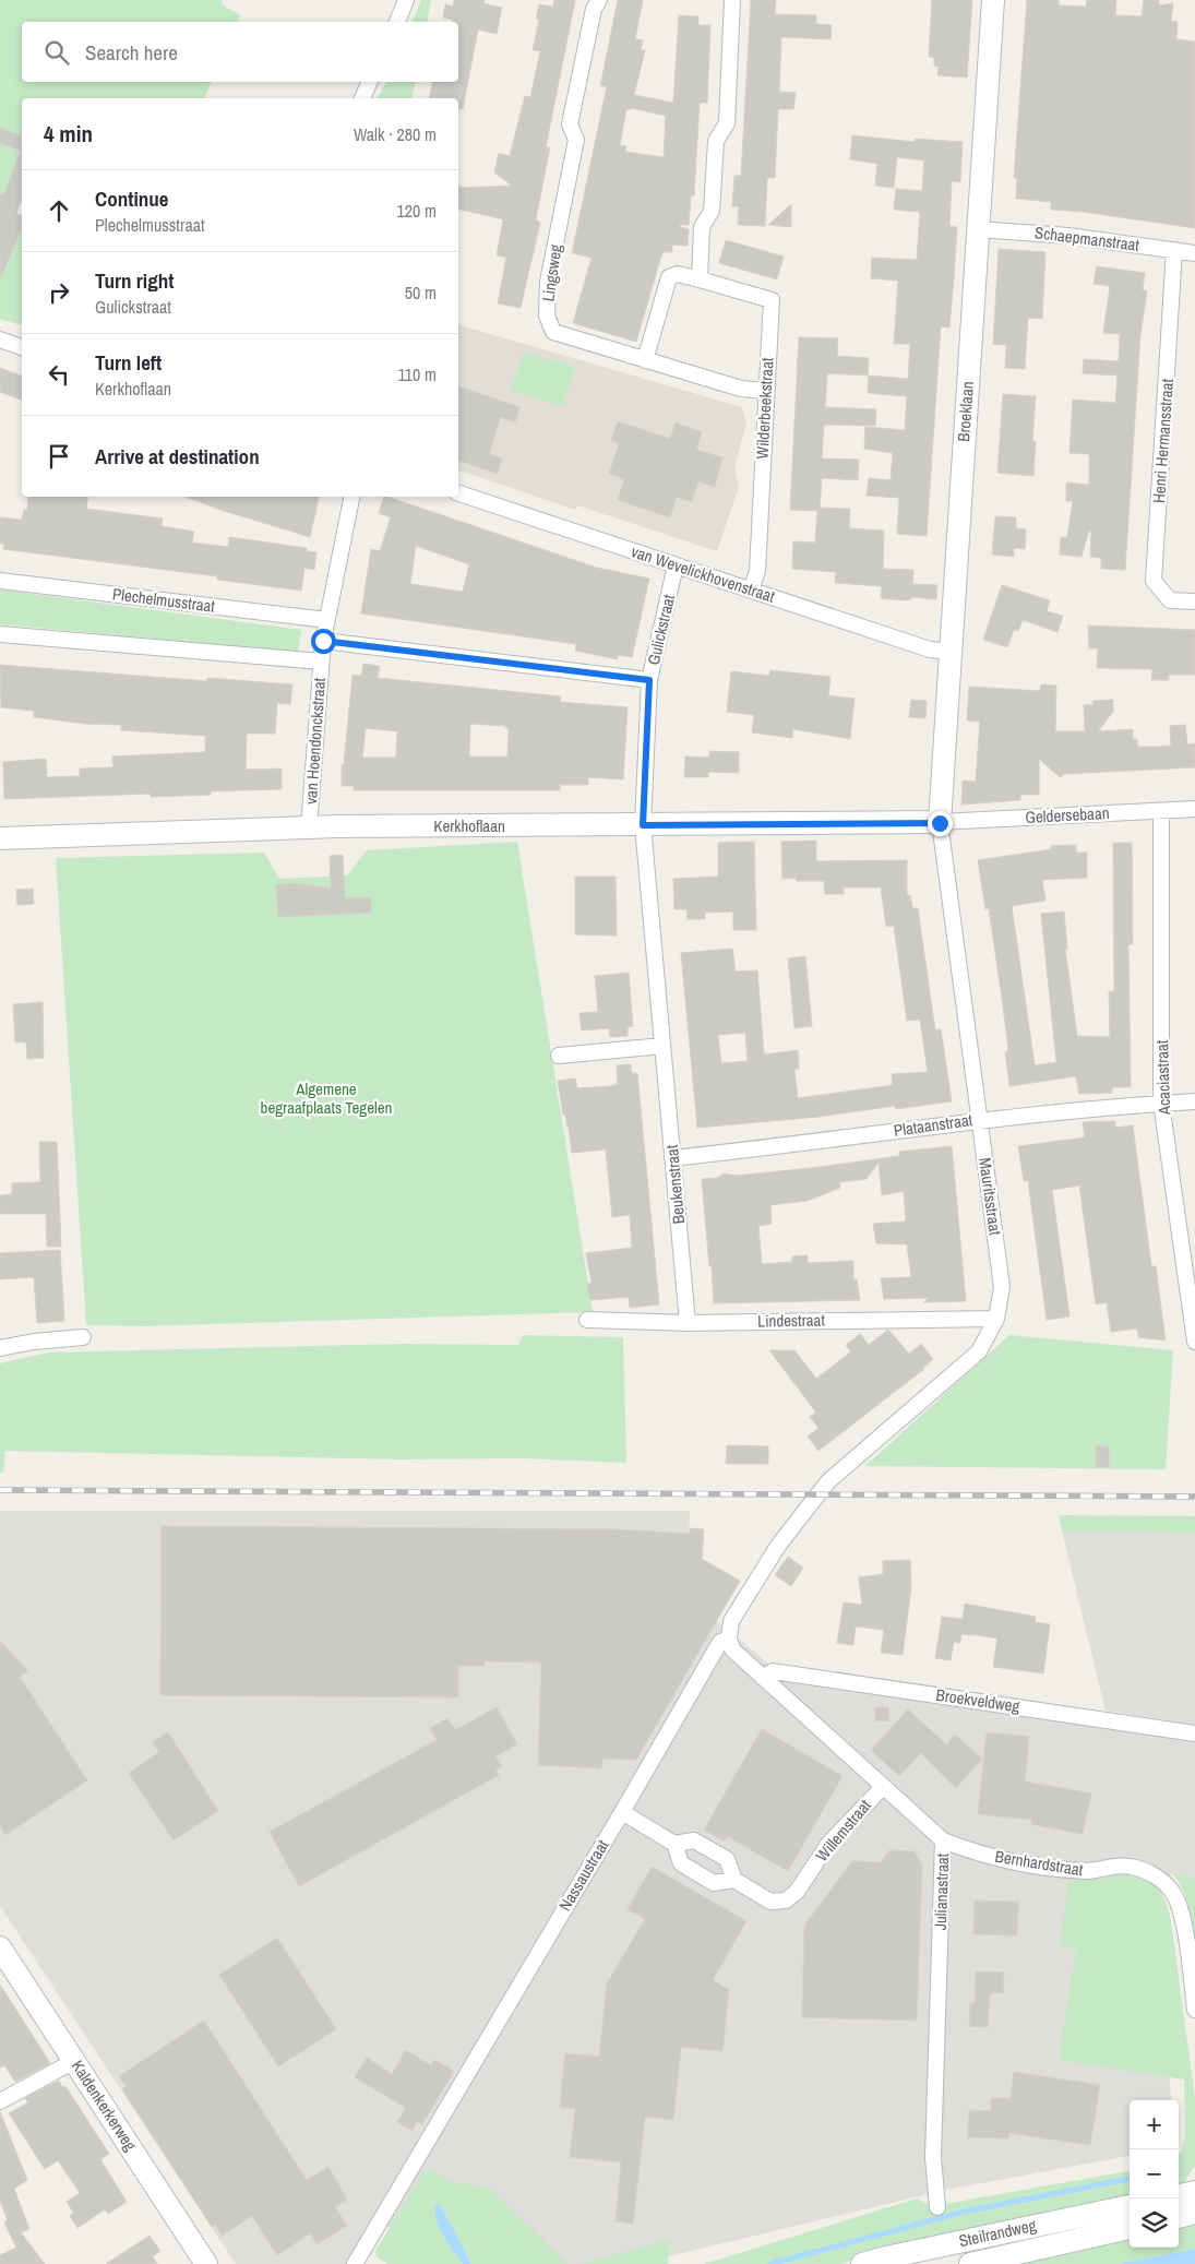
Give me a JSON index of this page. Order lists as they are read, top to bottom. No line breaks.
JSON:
{"streets":{"street":["Schaepmanstraat","Lingsweg","Wilderbeekstraat","Broeklaan","Henri Hermansstraat","van Wevelickhovenstraat","Plechelmusstraat","Gulickstraat","van Hoendonckstraat","Geldersebaan","Kerkhoflaan","Acaciastraat","Plataanstraat","Beukenstraat","Mauritsstraat","Lindestraat","Broekveldweg","Willemstraat","Bernhardstraat","Nassaustraat","Julianastraat","Kaldenkerkerweg","Steilrandweg"]},"crossings":[["Schaepmanstraat","Broeklaan"],["Schaepmanstraat","Henri Hermansstraat"],["Lingsweg","Wilderbeekstraat"],["Wilderbeekstraat","van Wevelickhovenstraat"],["Broeklaan","van Wevelickhovenstraat"],["Broeklaan","Geldersebaan"],["Broeklaan","Kerkhoflaan"],["Broeklaan","Mauritsstraat"],["van Wevelickhovenstraat","Gulickstraat"],["Plechelmusstraat","van Hoendonckstraat"],["Gulickstraat","Kerkhoflaan"],["Gulickstraat","Beukenstraat"],["van Hoendonckstraat","Kerkhoflaan"],["Geldersebaan","Kerkhoflaan"],["Geldersebaan","Acaciastraat"],["Geldersebaan","Mauritsstraat"],["Kerkhoflaan","Beukenstraat"],["Kerkhoflaan","Mauritsstraat"],["Acaciastraat","Plataanstraat"],["Plataanstraat","Beukenstraat"],["Plataanstraat","Mauritsstraat"],["Beukenstraat","Lindestraat"],["Mauritsstraat","Lindestraat"],["Mauritsstraat","Nassaustraat"],["Broekveldweg","Julianastraat"],["Willemstraat","Julianastraat"],["Bernhardstraat","Julianastraat"],["Nassaustraat","Julianastraat"]],"parks":["Algemene begraafplaats Tegelen"],"page":{"search":"Search here","heading":["4 min","Walk · 280 m"],"list":[["Continue","Plechelmusstraat","120 m"],["Turn right","Gulickstraat","50 m"],["Turn left","Kerkhoflaan","110 m"],"Arrive at destination"],"map_buttons":["+","−"]}}
